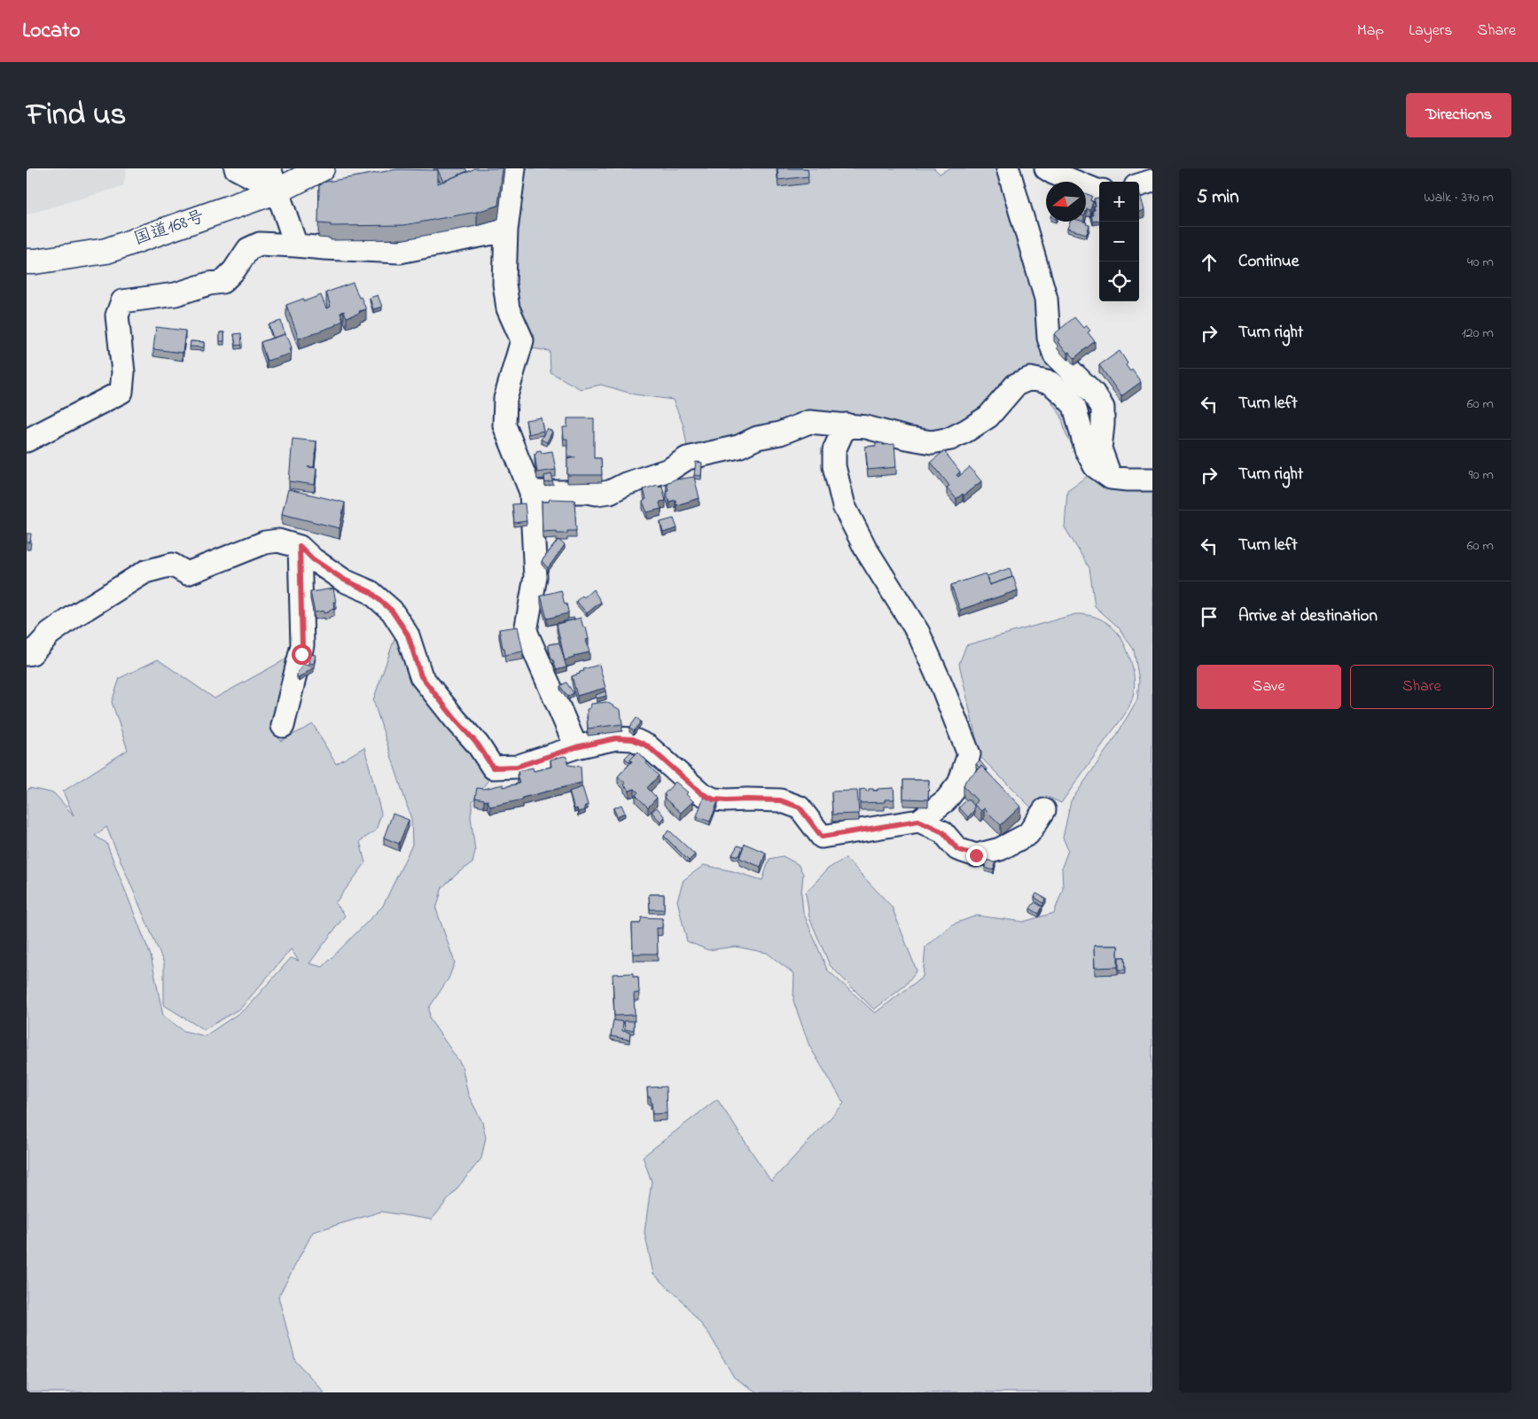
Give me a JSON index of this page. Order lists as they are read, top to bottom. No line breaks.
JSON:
{"streets":{"highway":["国道168号"]},"north":"left","page":{"header":"Locato","nav":["Map","Layers","Share"],"title":"Find us","buttons":["Directions",["Save","Share"]],"heading":["5 min","Walk · 370 m"],"map_buttons":["+","−"],"list":[["Continue","40 m"],["Turn right","120 m"],["Turn left","60 m"],["Turn right","90 m"],["Turn left","60 m"],"Arrive at destination"]}}
